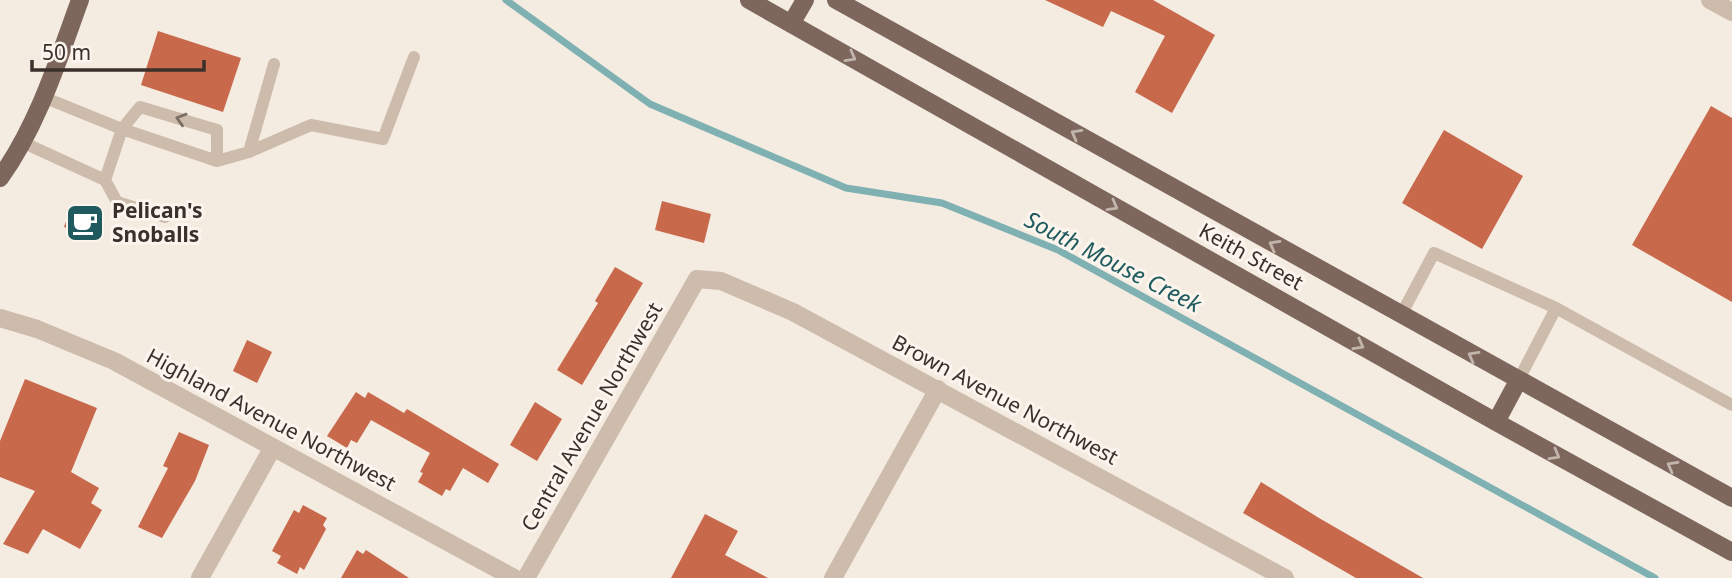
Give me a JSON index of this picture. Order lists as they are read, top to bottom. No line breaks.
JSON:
{"streets":{"main road":["Keith Street"],"street":["Brown Avenue Northwest","Central Avenue Northwest","Highland Avenue Northwest"]},"crossings":[["Brown Avenue Northwest","Central Avenue Northwest"]],"water":["South Mouse Creek"],"places":{"cafe":["Pelican's Snoballs"]},"scale_bar":"50 m"}
